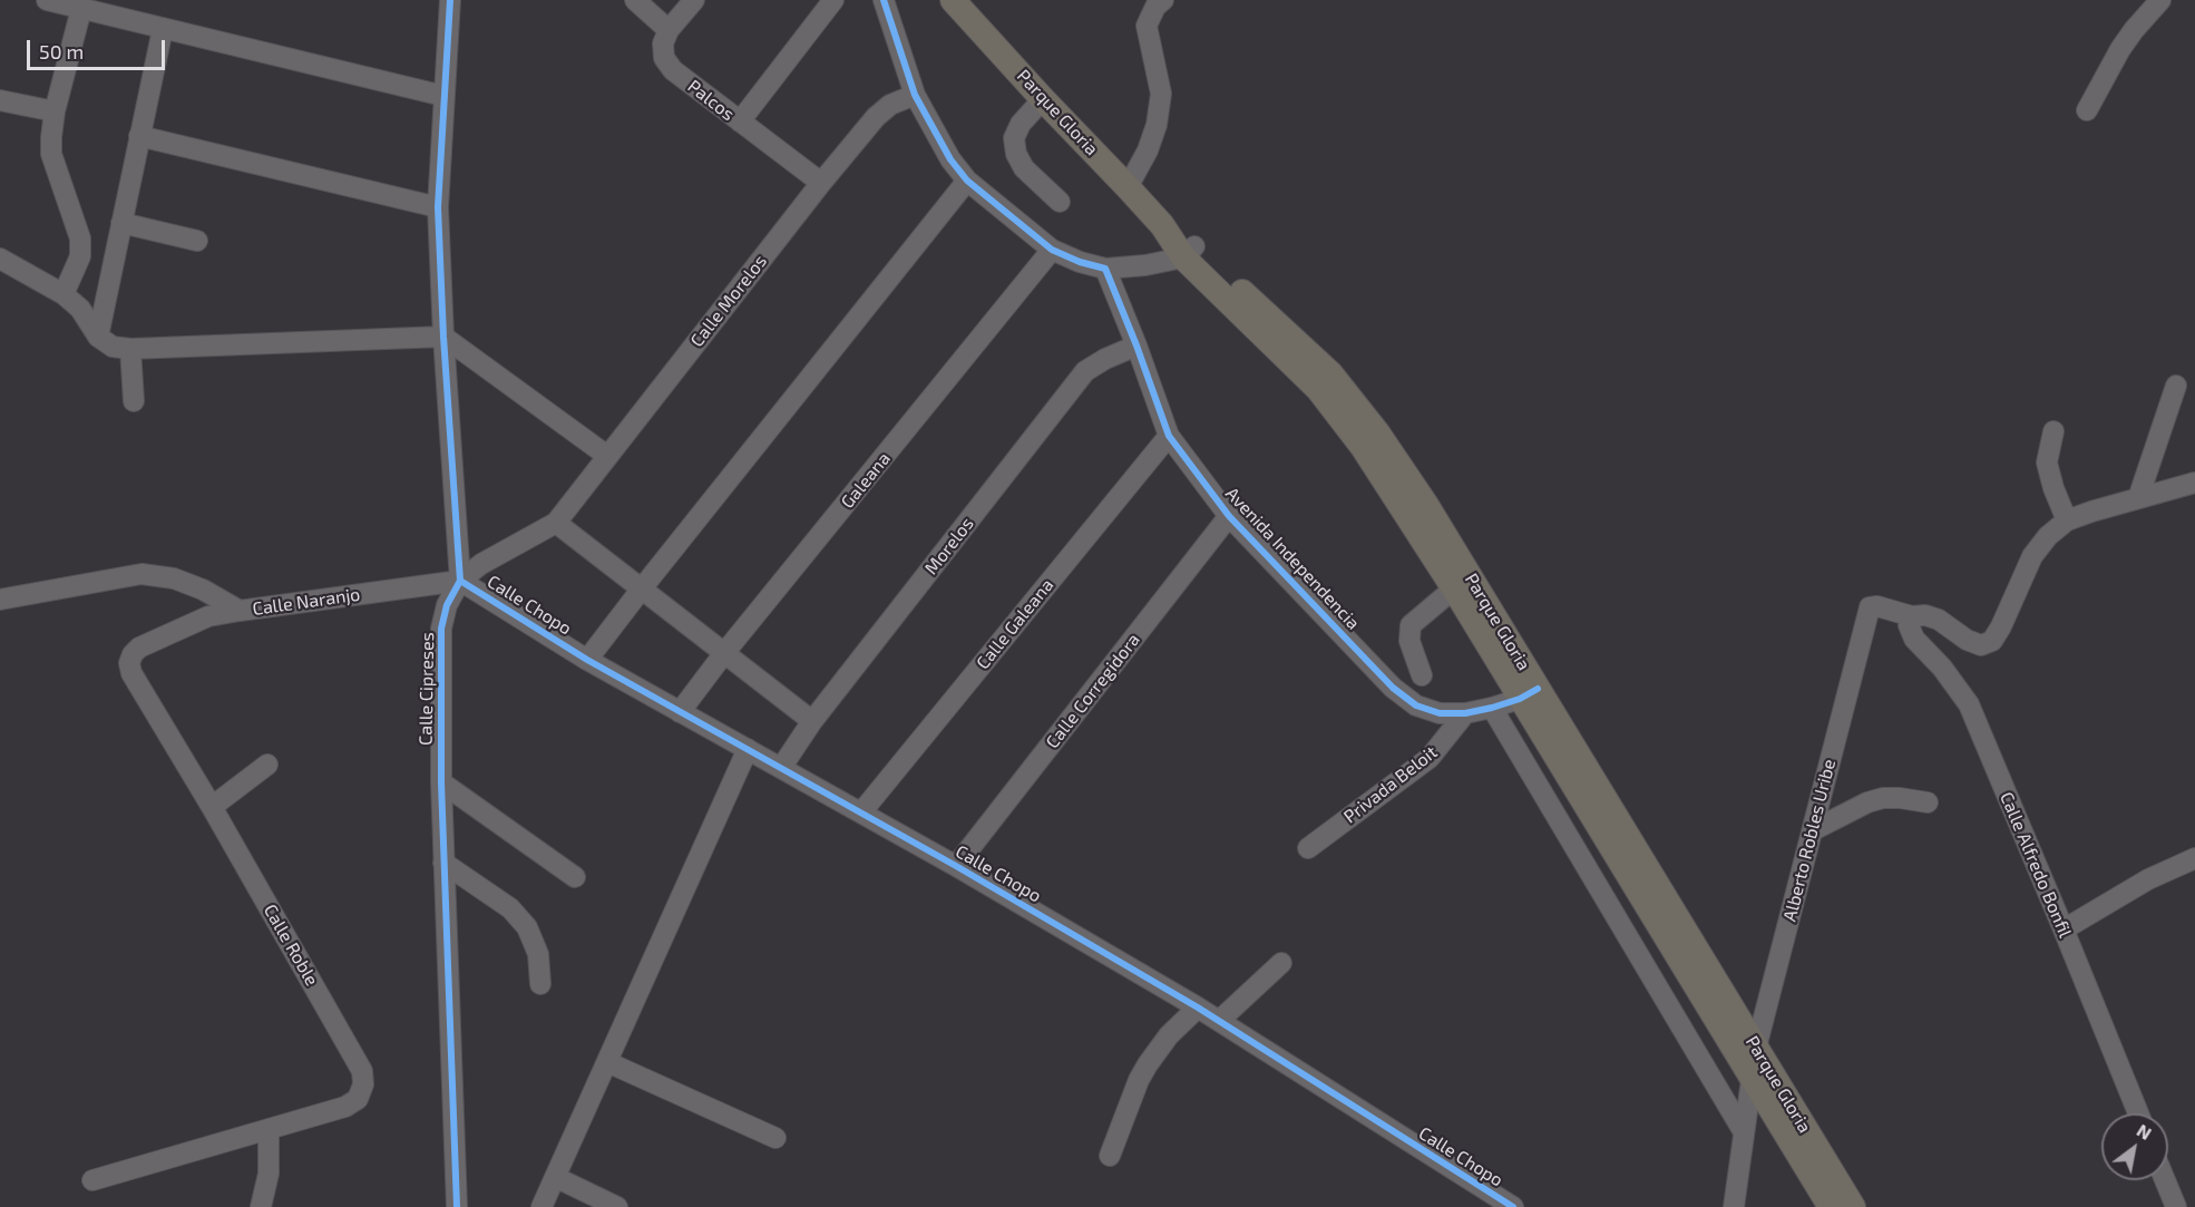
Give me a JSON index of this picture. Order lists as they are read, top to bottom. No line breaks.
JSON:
{"streets":{"main road":["Parque Gloria"],"street":["Palcos","Calle Morelos","Galeana","Morelos","Avenida Independencia","Calle Naranjo","Calle Chopo","Calle Galeana","Calle Cipreses","Calle Corregidora","Privada Beloit","Alberto Robles Uribe","Calle Alfredo Bonfil","Calle Roble"]},"crossings":[["Palcos","Calle Morelos"],["Parque Gloria","Avenida Independencia"],["Parque Gloria","Alberto Robles Uribe"],["Calle Morelos","Calle Naranjo"],["Calle Morelos","Calle Chopo"],["Calle Morelos","Calle Cipreses"],["Galeana","Calle Chopo"],["Morelos","Avenida Independencia"],["Morelos","Calle Chopo"],["Avenida Independencia","Calle Galeana"],["Avenida Independencia","Calle Corregidora"],["Avenida Independencia","Privada Beloit"],["Calle Naranjo","Calle Chopo"],["Calle Naranjo","Calle Cipreses"],["Calle Naranjo","Calle Roble"],["Calle Chopo","Calle Galeana"],["Calle Chopo","Calle Cipreses"],["Calle Chopo","Calle Corregidora"],["Alberto Robles Uribe","Calle Alfredo Bonfil"]],"scale_bar":"50 m","north":"top right"}
